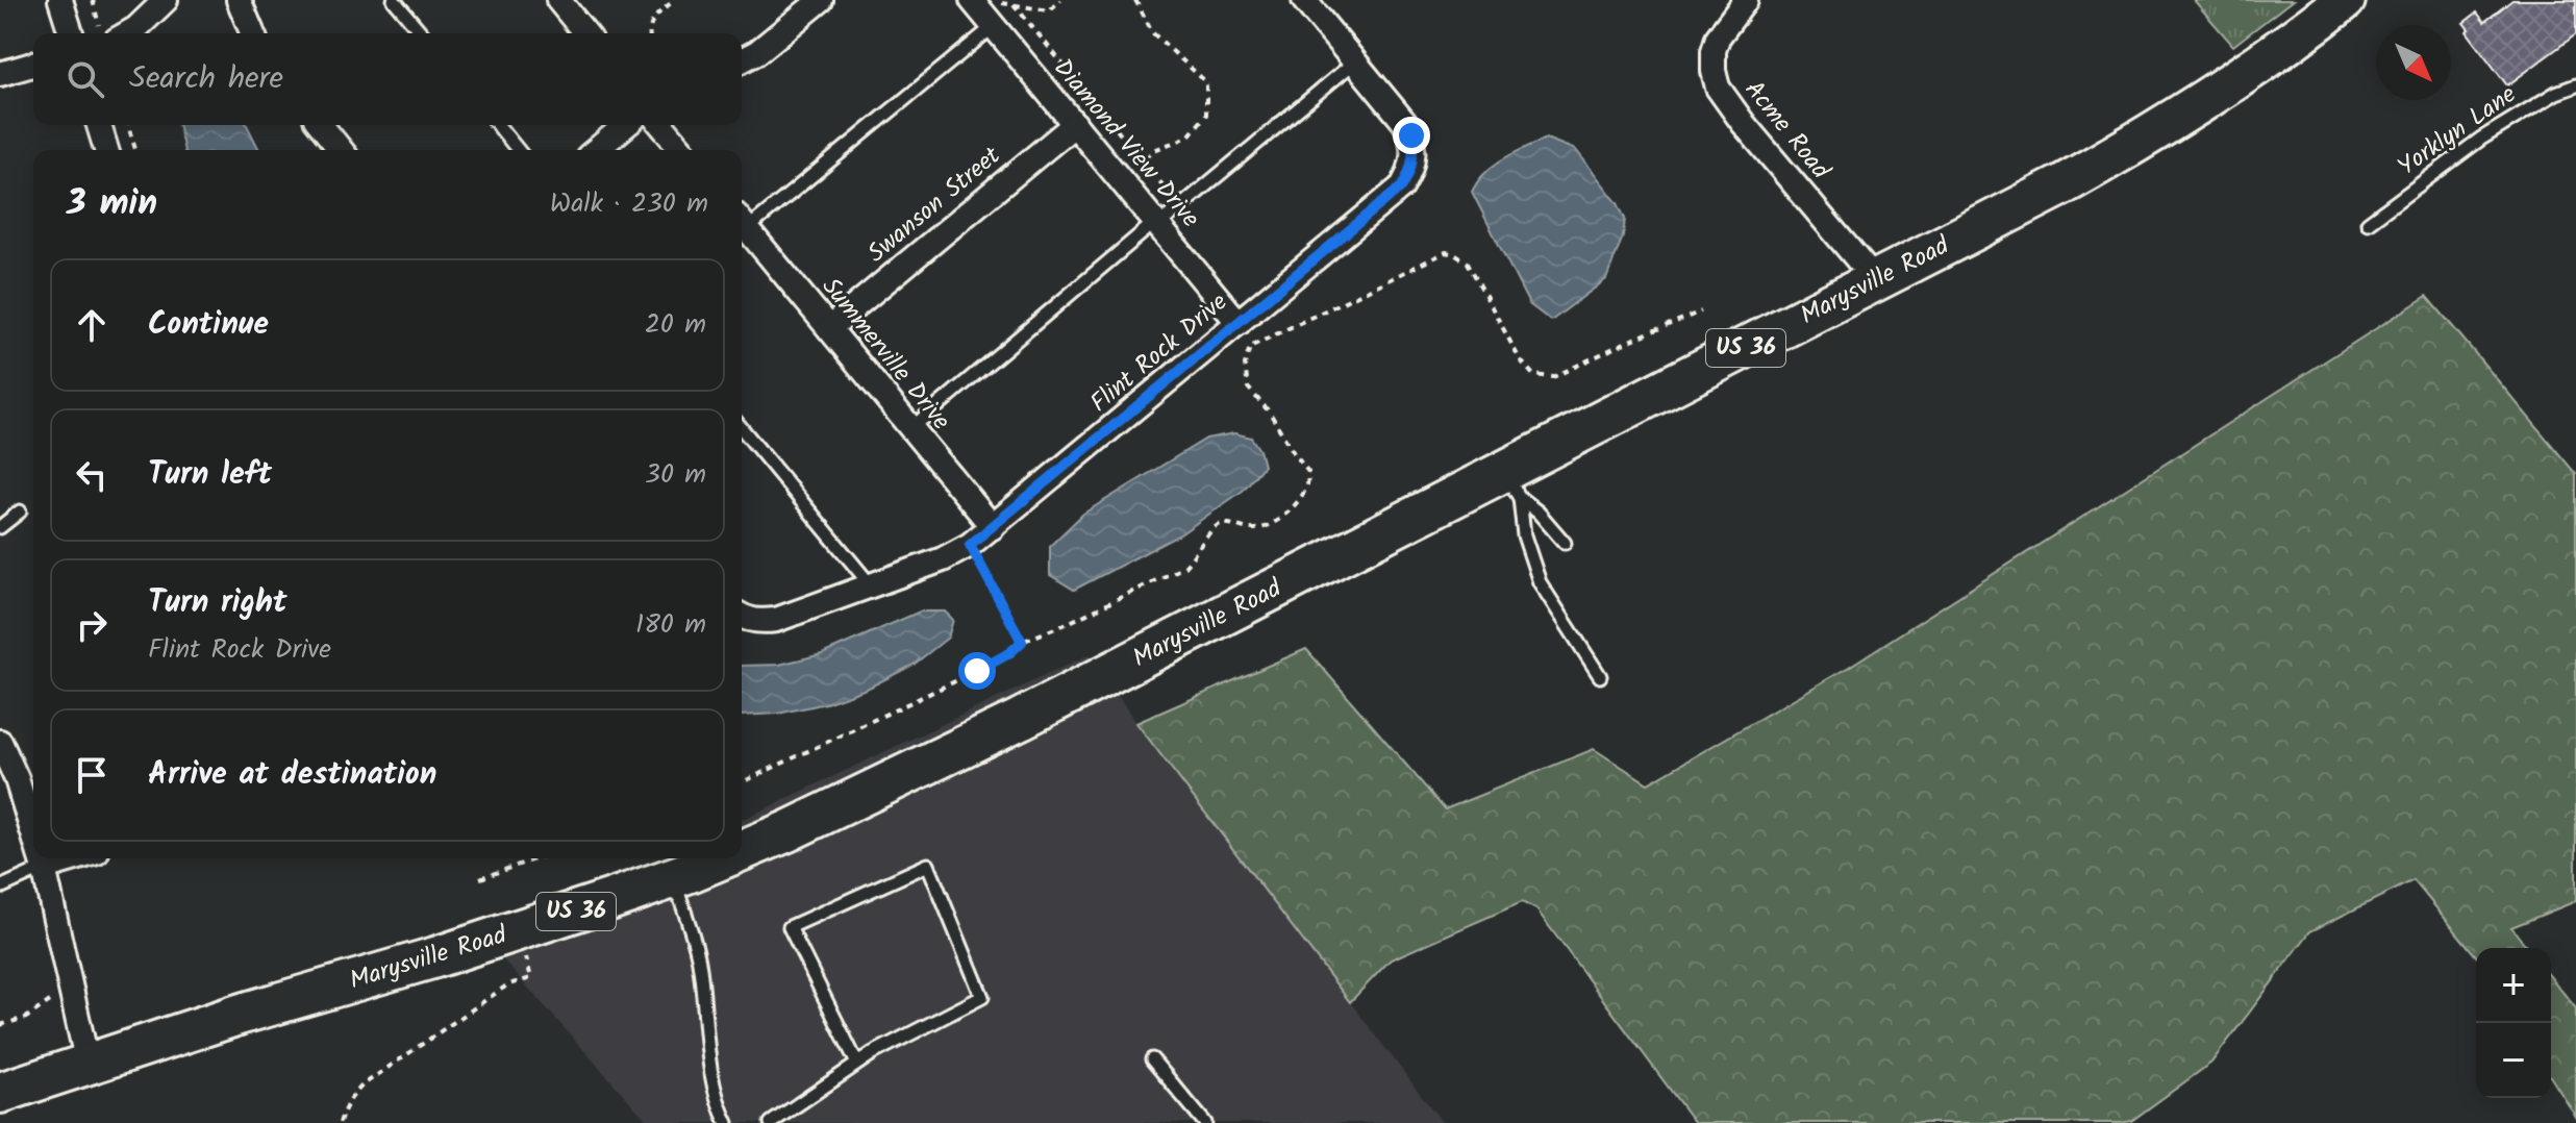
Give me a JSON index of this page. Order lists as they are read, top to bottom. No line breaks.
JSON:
{"streets":{"highway":["Marysville Road","US 36"],"street":["Acme Road","Diamond View Drive","Swanson Street","Flint Rock Drive","Summerville Drive"],"lane":["Yorklyn Lane"]},"crossings":[["Acme Road","Marysville Road"],["Diamond View Drive","Swanson Street"],["Diamond View Drive","Flint Rock Drive"],["Swanson Street","Summerville Drive"],["Flint Rock Drive","Summerville Drive"]],"north":"bottom right","page":{"search":"Search here","heading":["3 min","Walk · 230 m"],"list":[["Continue","20 m"],["Turn left","30 m"],["Turn right","Flint Rock Drive","180 m"],"Arrive at destination"],"map_buttons":["+","−"]}}
